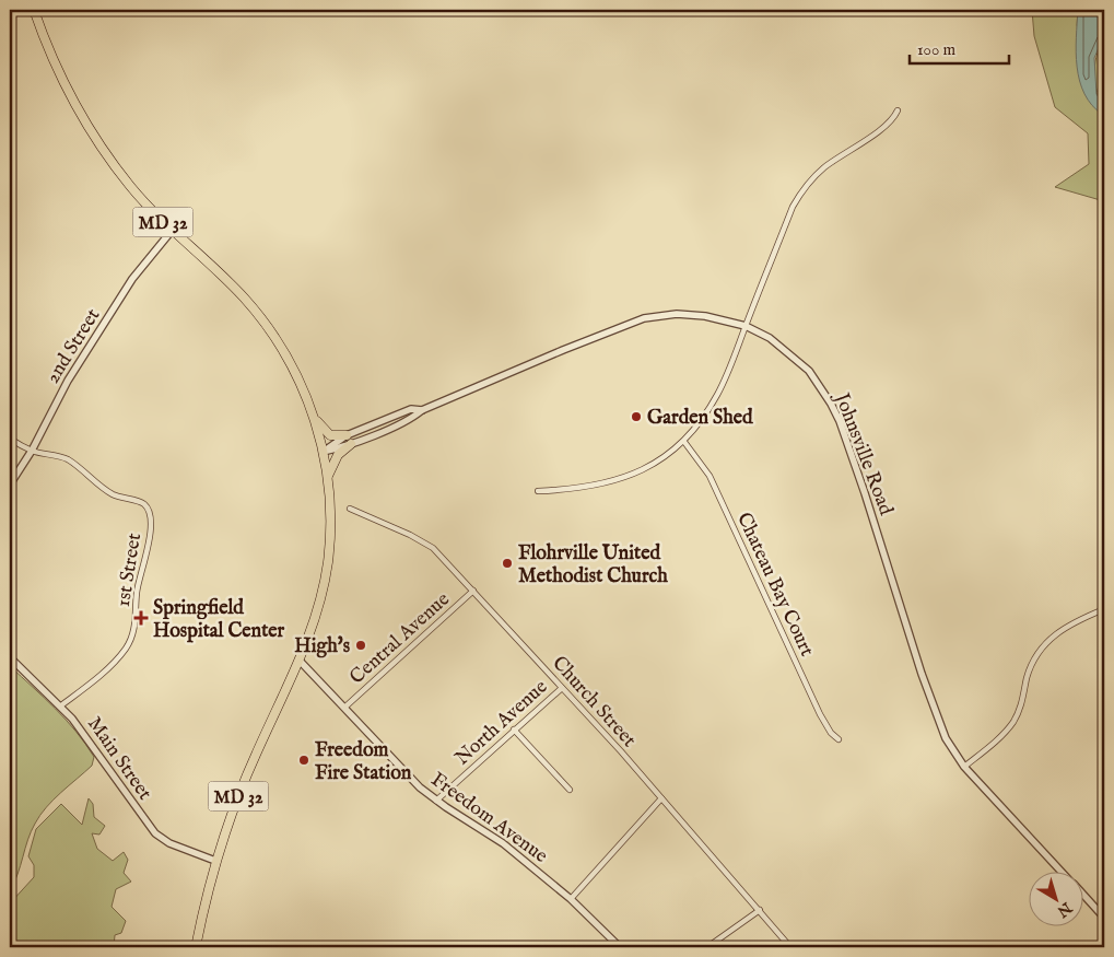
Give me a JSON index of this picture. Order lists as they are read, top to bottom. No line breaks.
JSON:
{"streets":{"main road":["MD 32"],"street":["2nd Street","Johnsville Road","1st Street","Chateau Bay Court","Central Avenue","Church Street","North Avenue","Main Street","Freedom Avenue"]},"crossings":[["MD 32","2nd Street"],["MD 32","Johnsville Road"],["MD 32","Main Street"],["MD 32","Freedom Avenue"],["2nd Street","1st Street"],["1st Street","Main Street"],["Central Avenue","Church Street"],["Central Avenue","Freedom Avenue"],["Church Street","North Avenue"],["North Avenue","Freedom Avenue"]],"places":{"other":["Garden Shed","Flohrville United Methodist Church","High's","Freedom Fire Station"],"health":["Springfield Hospital Center"]},"scale_bar":"100 m","north":"bottom right"}
